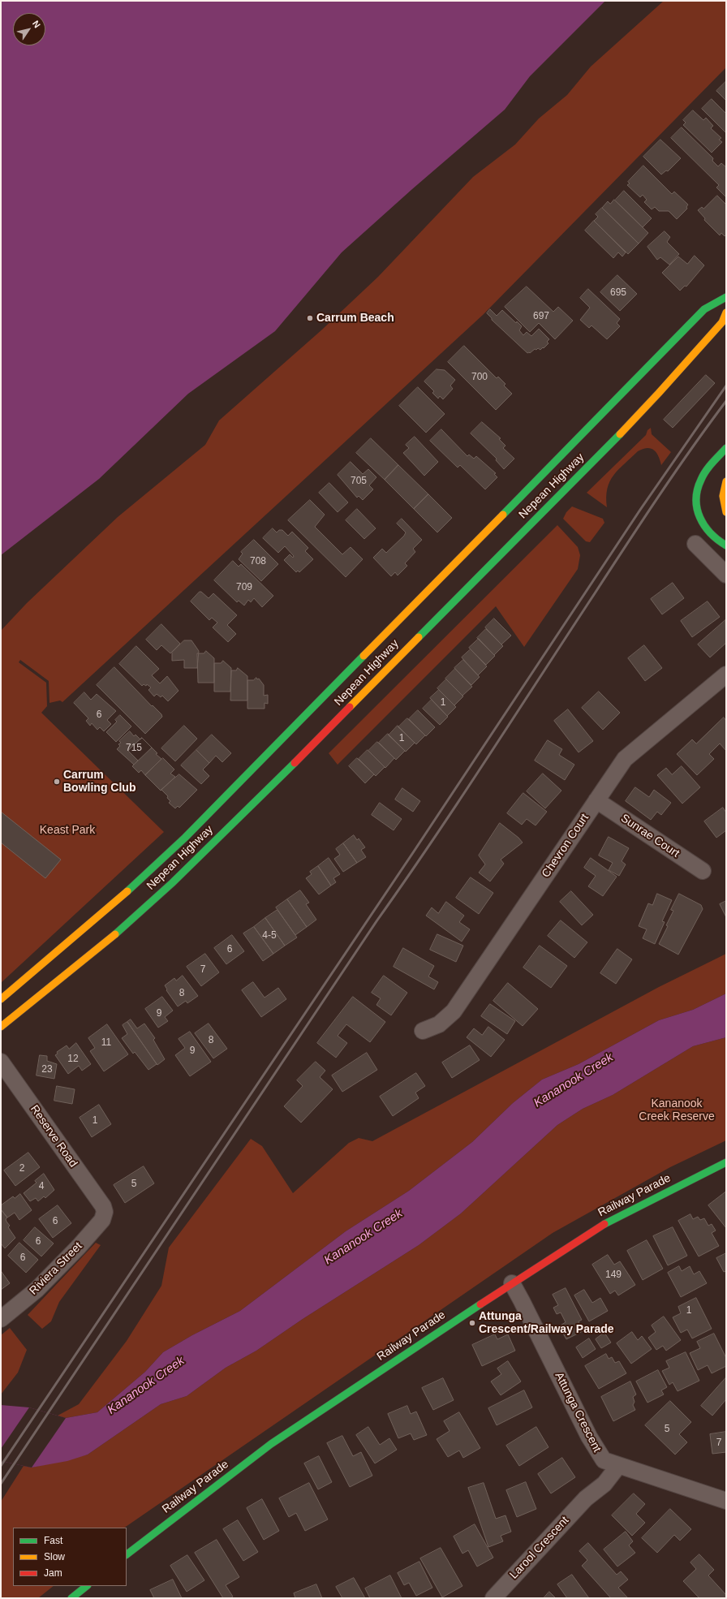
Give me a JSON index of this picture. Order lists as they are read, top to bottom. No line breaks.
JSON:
{"streets":{"main road":["Nepean Highway","Railway Parade"],"street":["Sunrae Court","Chevron Court","Reserve Road","Riviera Street","Attunga Crescent","Larool Crescent"]},"crossings":[["Sunrae Court","Chevron Court"],["Reserve Road","Riviera Street"],["Railway Parade","Attunga Crescent"],["Attunga Crescent","Larool Crescent"]],"water":["Kananook Creek"],"parks":["Keast Park","Kananook Creek Reserve"],"places":["Carrum Beach","Carrum Bowling Club","Attunga Crescent/Railway Parade"],"house_numbers":["695","697","700","705","708","709","1","6","1","715","4-5","6","7","8","9","8","11","9","12","23","1","2","5","4","6","6","6","149","1","5","7"],"legend":["Fast","Slow","Jam"],"north":"top right"}
